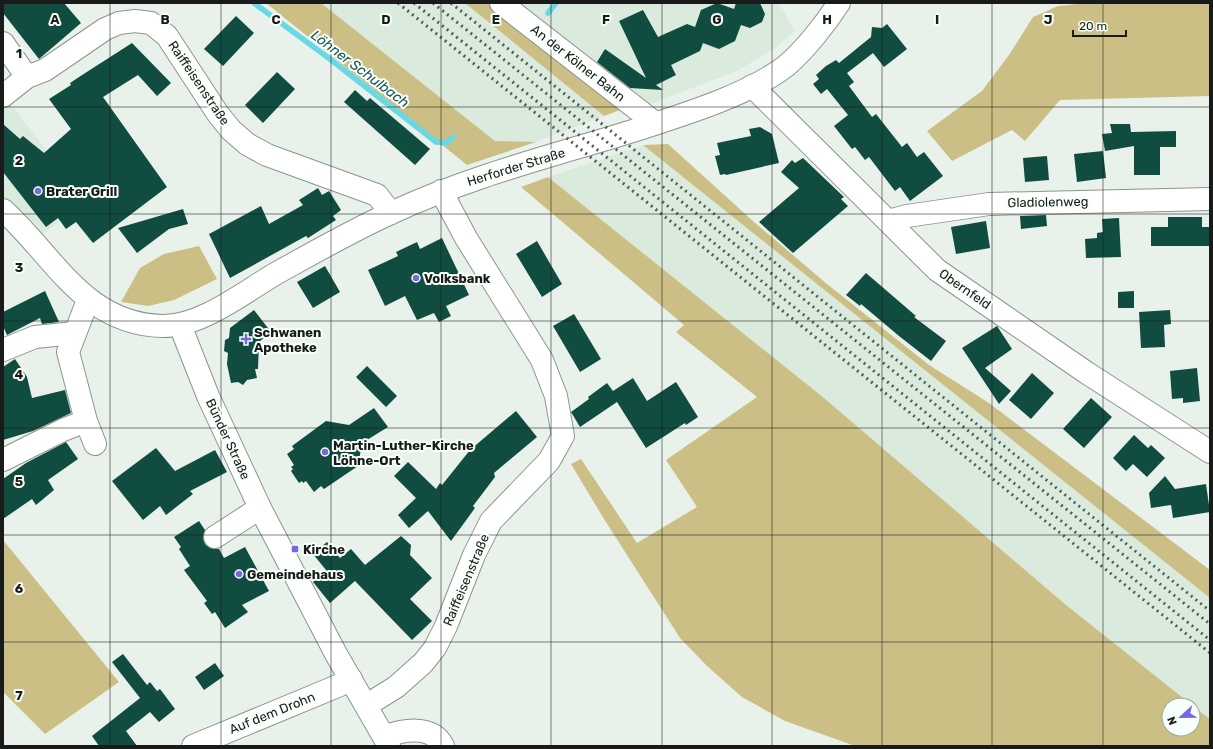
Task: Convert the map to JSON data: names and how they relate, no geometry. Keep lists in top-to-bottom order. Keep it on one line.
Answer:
{"streets":{"street":["An der Kölner Bahn","Raiffeisenstraße","Herforder Straße","Gladiolenweg","Obernfeld","Bünder Straße","Auf dem Drohn"]},"crossings":[["An der Kölner Bahn","Herforder Straße"],["Raiffeisenstraße","Herforder Straße"],["Raiffeisenstraße","Bünder Straße"],["Herforder Straße","Obernfeld"],["Herforder Straße","Bünder Straße"],["Gladiolenweg","Obernfeld"],["Bünder Straße","Auf dem Drohn"]],"water":["Löhner Schulbach"],"places":{"other":["Brater Grill","Volksbank","Martin-Luther-Kirche Löhne-Ort","Gemeindehaus"],"health":["Schwanen Apotheke"],"transit":["Kirche"]},"scale_bar":"20 m","north":"left","grid":{"columns":["A","B","C","D","E","F","G","H","I","J"],"rows":["1","2","3","4","5","6","7"]}}
